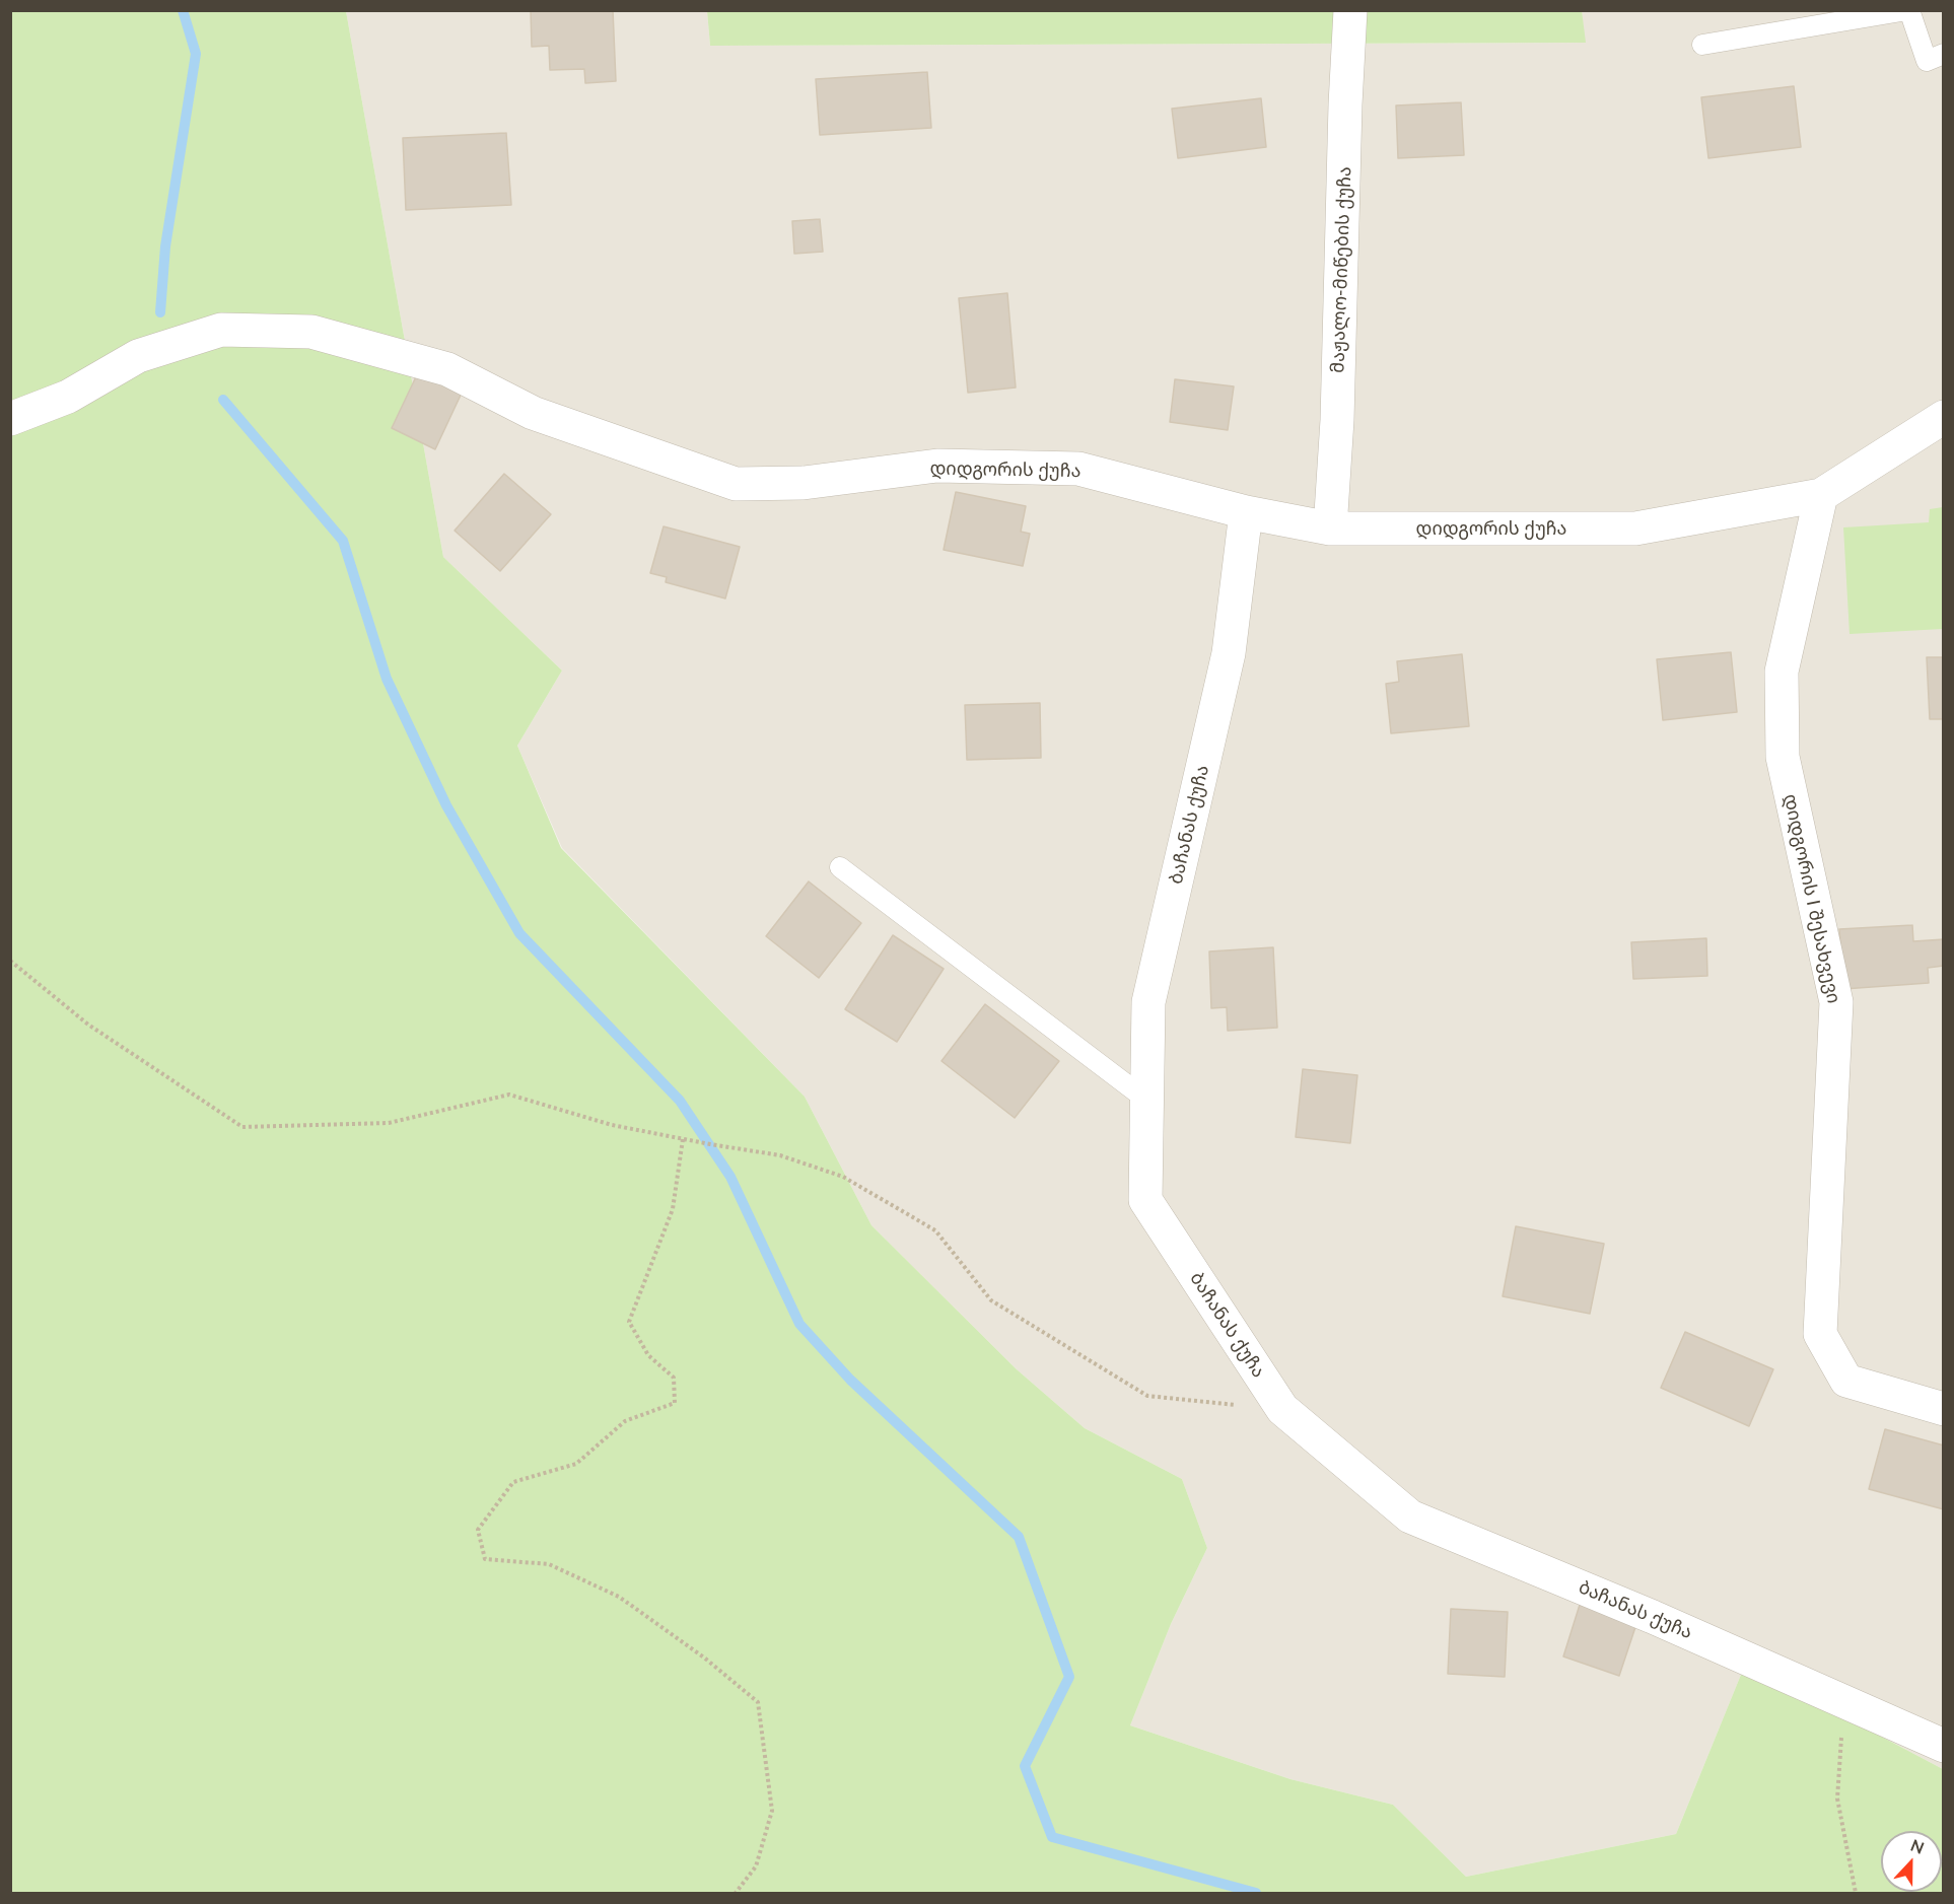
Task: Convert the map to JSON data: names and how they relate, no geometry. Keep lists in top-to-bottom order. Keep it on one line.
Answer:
{"streets":{"street":["მაჟალო-მიწების ქუჩა","დიდგორის ქუჩა","ბაჩანას ქუჩა","დიდგორის I შესახვევი"]},"crossings":[["მაჟალო-მიწების ქუჩა","დიდგორის ქუჩა"],["დიდგორის ქუჩა","ბაჩანას ქუჩა"],["დიდგორის ქუჩა","დიდგორის I შესახვევი"]],"north":"top"}
